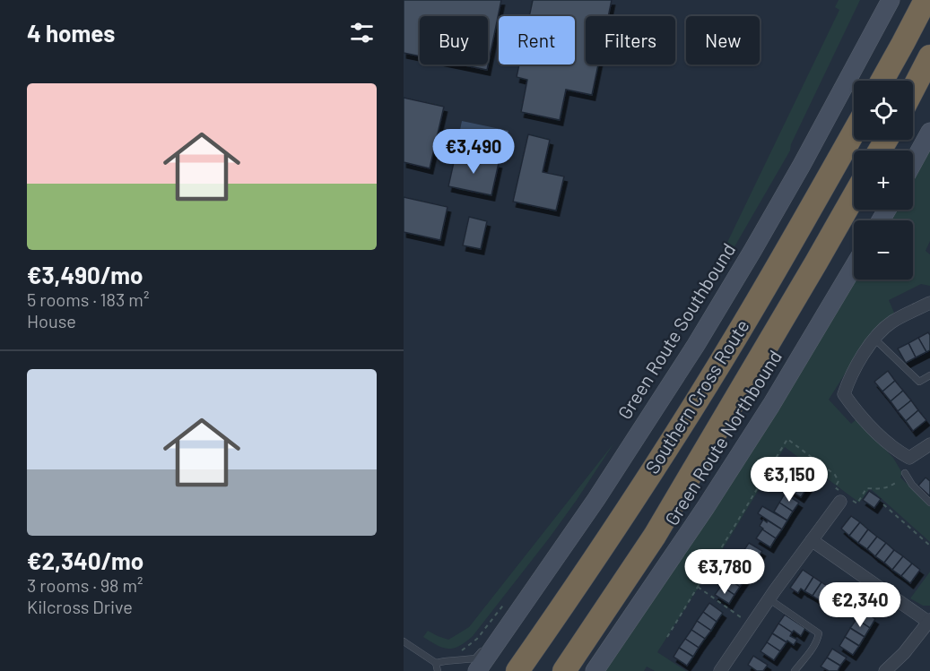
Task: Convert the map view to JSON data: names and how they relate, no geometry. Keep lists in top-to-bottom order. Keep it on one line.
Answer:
{"streets":{"highway":["Southern Cross Route"],"main road":["Green Route Southbound","Green Route Northbound"]},"page":{"heading":"4 homes","chip":["Buy","Rent","Filters","New"],"list":[{"name":"€3,490/mo","note":"5 rooms · 183 m² · House"},{"name":"€2,340/mo","note":"3 rooms · 98 m² · Kilcross Drive"}],"map_buttons":["+","−"],"price":["€3,490","€3,150","€3,780","€2,340"]}}
